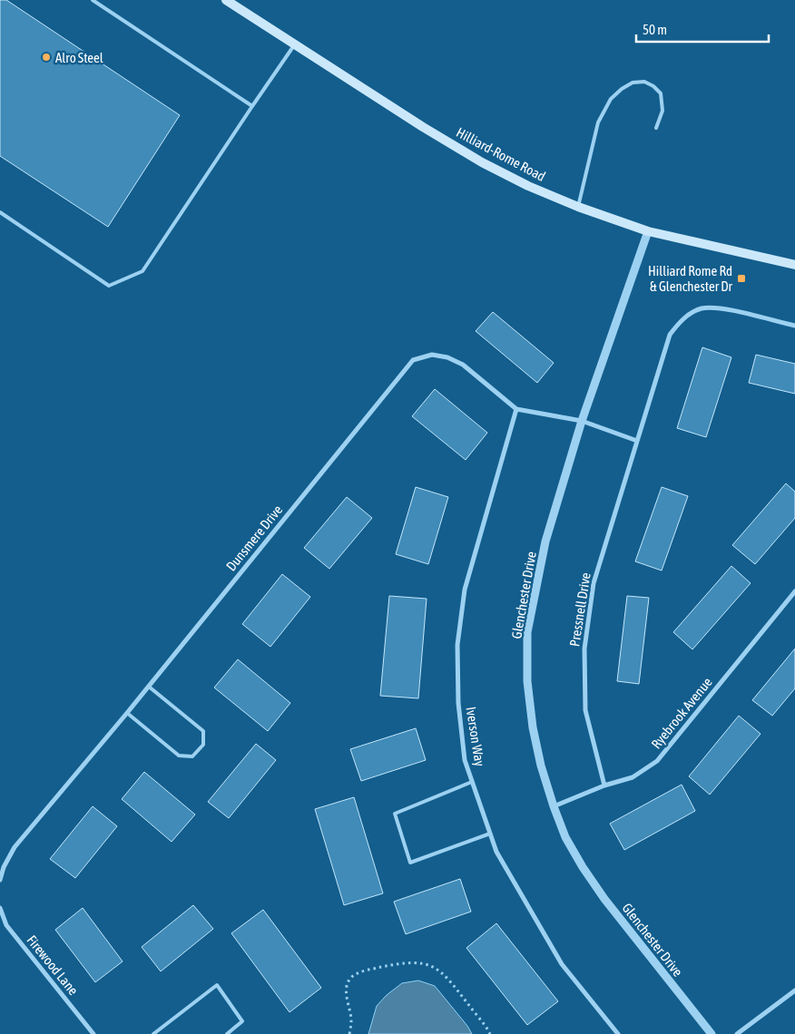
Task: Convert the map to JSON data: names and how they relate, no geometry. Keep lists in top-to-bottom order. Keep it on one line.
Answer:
{"streets":{"main road":["Hilliard-Rome Road"],"street":["Dunsmere Drive","Glenchester Drive","Pressnell Drive","Ryebrook Avenue","Iverson Way","Firewood Lane"]},"crossings":[["Hilliard-Rome Road","Glenchester Drive"],["Dunsmere Drive","Glenchester Drive"],["Dunsmere Drive","Iverson Way"],["Glenchester Drive","Ryebrook Avenue"],["Pressnell Drive","Ryebrook Avenue"]],"places":{"other":["Alro Steel"],"transit":["Hilliard Rome Rd & Glenchester Dr"]},"scale_bar":"50 m"}
